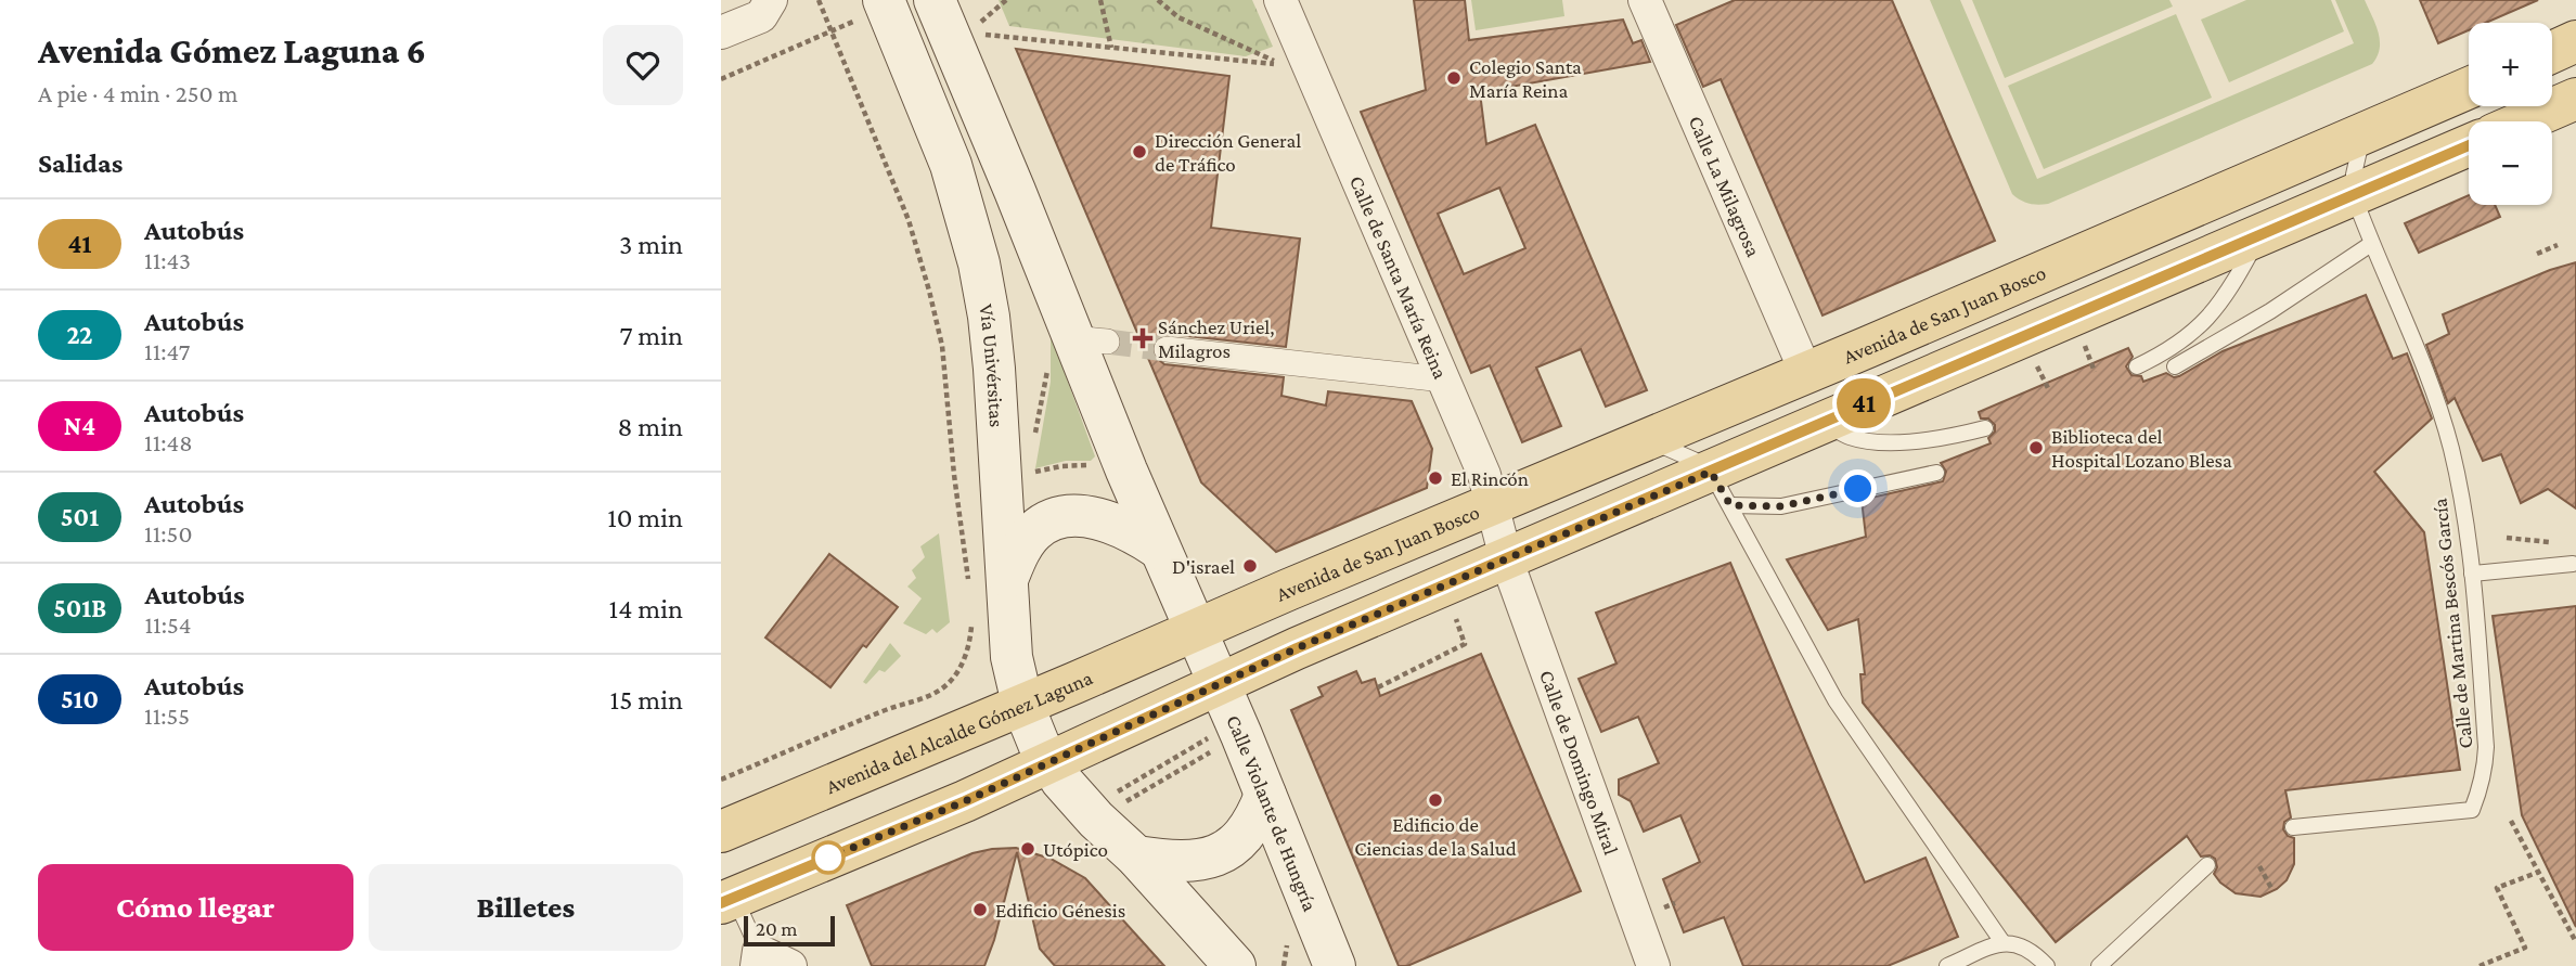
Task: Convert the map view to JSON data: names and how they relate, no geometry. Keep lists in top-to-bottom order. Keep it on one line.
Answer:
{"streets":{"main road":["Avenida de San Juan Bosco","Vía Univérsitas","Avenida del Alcalde Gómez Laguna","Calle Violante de Hungría"],"street":["Calle La Milagrosa","Calle de Santa María Reina","Calle de Domingo Miral"],"lane":["Calle de Martina Bescós García"]},"crossings":[["Calle La Milagrosa","Avenida de San Juan Bosco"],["Calle de Santa María Reina","Avenida de San Juan Bosco"],["Calle de Santa María Reina","Calle de Domingo Miral"],["Avenida de San Juan Bosco","Calle de Martina Bescós García"],["Avenida de San Juan Bosco","Avenida del Alcalde Gómez Laguna"],["Avenida de San Juan Bosco","Calle Violante de Hungría"],["Vía Univérsitas","Avenida del Alcalde Gómez Laguna"],["Avenida del Alcalde Gómez Laguna","Calle Violante de Hungría"]],"places":{"other":["Colegio Santa María Reina","Dirección General de Tráfico","Biblioteca del Hospital Lozano Blesa","El Rincón","D'israel","Edificio de Ciencias de la Salud","Utópico","Edificio Génesis"],"health":["Sánchez Uriel, Milagros"]},"lines":["bus line 41"],"scale_bar":"20 m","page":{"heading":[["Avenida Gómez Laguna 6","A pie · 4 min · 250 m"],"Salidas"],"on_map":"41","map_buttons":["+","−"],"list":[{"mark":"41","name":"Autobús","note":"11:43","value":"3 min"},{"mark":"22","name":"Autobús","note":"11:47","value":"7 min"},{"mark":"N4","name":"Autobús","note":"11:48","value":"8 min"},{"mark":"501","name":"Autobús","note":"11:50","value":"10 min"},{"mark":"501B","name":"Autobús","note":"11:54","value":"14 min"},{"mark":"510","name":"Autobús","note":"11:55","value":"15 min"}],"buttons":["Cómo llegar","Billetes"],"scale":"20 m"}}
